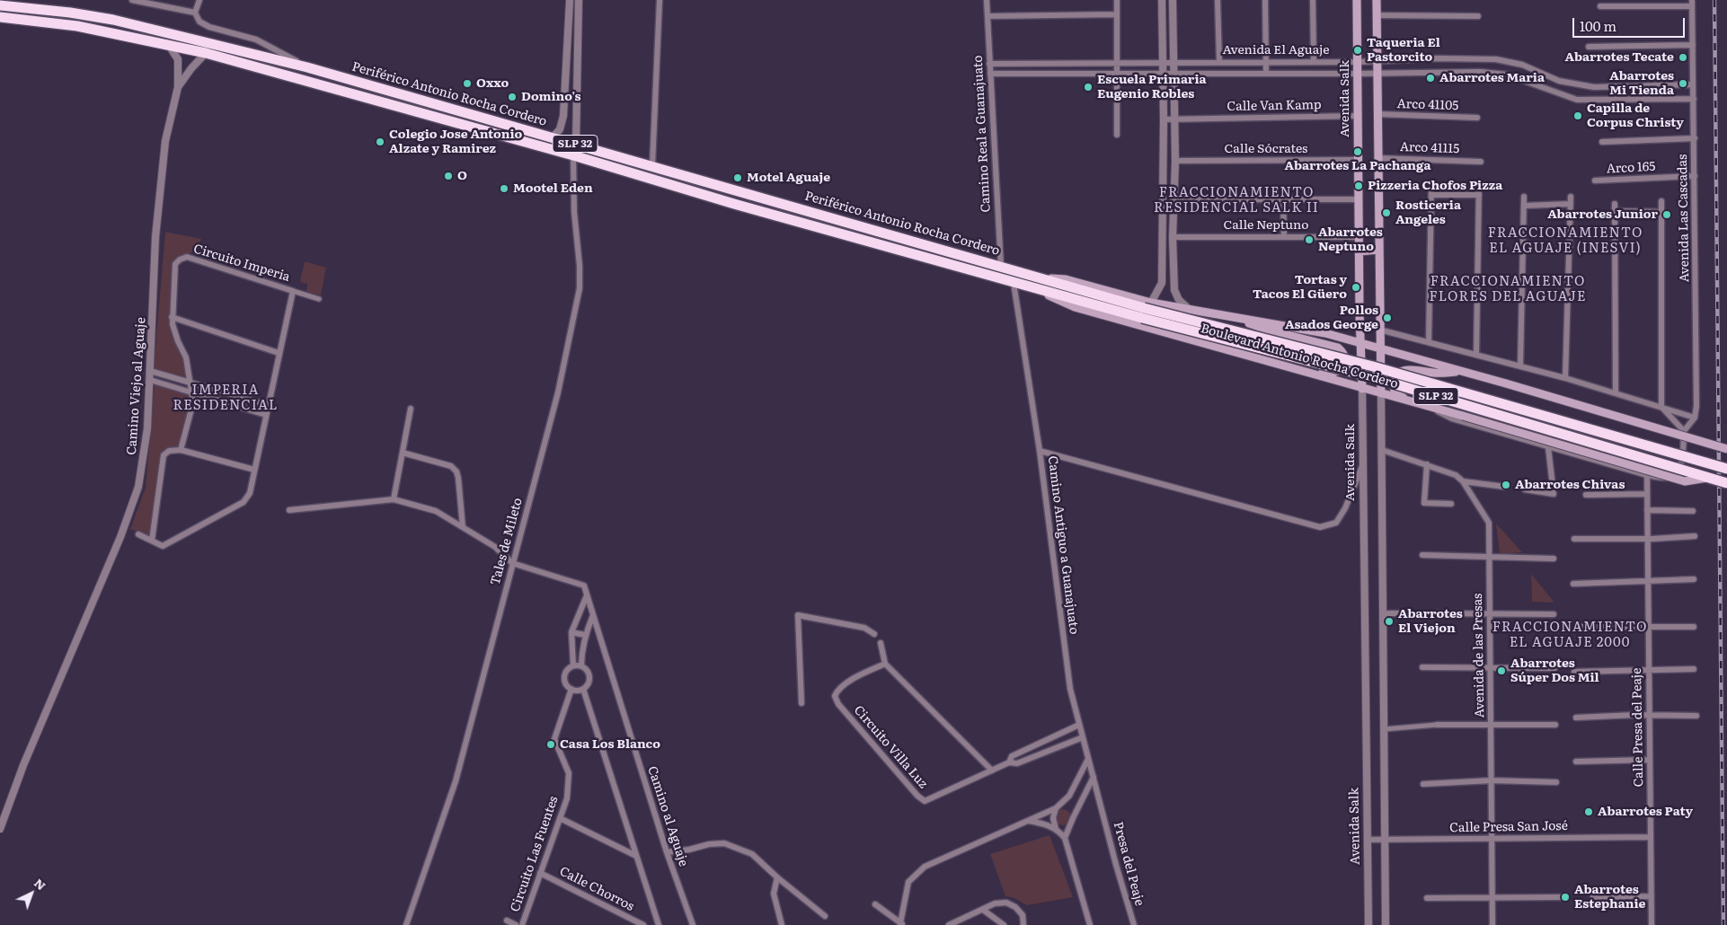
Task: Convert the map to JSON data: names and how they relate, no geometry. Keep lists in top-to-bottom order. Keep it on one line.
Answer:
{"streets":{"highway":["Periférico Antonio Rocha Cordero","SLP 32","Boulevard Antonio Rocha Cordero"],"main road":["Avenida Salk"],"street":["Avenida El Aguaje","Arco 41105","Calle Van Kamp","Camino Real a Guanajuato","Arco 41115","Calle Sócrates","Arco 165","Avenida Las Cascadas","Calle Neptuno","Circuito Imperia","Camino Viejo al Aguaje","Tales de Mileto","Camino Antiguo a Guanajuato","Avenida de las Presas","Calle Presa del Peaje","Circuito Villa Luz","Camino al Aguaje","Calle Presa San José","Circuito Las Fuentes","Presa del Peaje","Calle Chorros"]},"crossings":[["Avenida El Aguaje","Avenida Salk"],["Avenida El Aguaje","Camino Real a Guanajuato"],["Avenida El Aguaje","Avenida Las Cascadas"],["Periférico Antonio Rocha Cordero","Camino Real a Guanajuato"],["Periférico Antonio Rocha Cordero","Boulevard Antonio Rocha Cordero"],["Periférico Antonio Rocha Cordero","Camino Viejo al Aguaje"],["Periférico Antonio Rocha Cordero","Tales de Mileto"],["Periférico Antonio Rocha Cordero","Camino Antiguo a Guanajuato"],["Avenida Salk","Calle Van Kamp"],["Avenida Salk","Calle Sócrates"],["Avenida Salk","Calle Neptuno"],["Avenida Salk","Boulevard Antonio Rocha Cordero"],["Avenida Salk","Calle Presa San José"],["Arco 165","Avenida Las Cascadas"],["Boulevard Antonio Rocha Cordero","Calle Presa del Peaje"],["Tales de Mileto","Camino al Aguaje"],["Camino Antiguo a Guanajuato","Circuito Villa Luz"],["Camino Antiguo a Guanajuato","Presa del Peaje"],["Avenida de las Presas","Calle Presa San José"],["Calle Presa del Peaje","Calle Presa San José"],["Circuito Las Fuentes","Calle Chorros"]],"districts":["FRACCIONAMIENTO RESIDENCIAL SALK II","FRACCIONAMIENTO EL AGUAJE (INESVI)","FRACCIONAMIENTO FLORES DEL AGUAJE","IMPERIA RESIDENCIAL","FRACCIONAMIENTO EL AGUAJE 2000"],"places":["Taqueria El Pastorcito","Abarrotes Tecate","Abarrotes Maria","Oxxo","Abarrotes Mi Tienda","Escuela Primaria Eugenio Robles","Domino's","Capilla de Corpus Christy","Colegio Jose Antonio Alzate y Ramirez","Abarrotes La Pachanga","O","Motel Aguaje","Pizzeria Chofos Pizza","Mootel Eden","Rosticeria Angeles","Abarrotes Junior","Abarrotes Neptuno","Tortas y Tacos El Güero","Pollos Asados George","Abarrotes Chivas","Abarrotes El Viejon","Abarrotes Súper Dos Mil","Casa Los Blanco","Abarrotes Paty","Abarrotes Estephanie"],"scale_bar":"100 m","north":"top right"}
